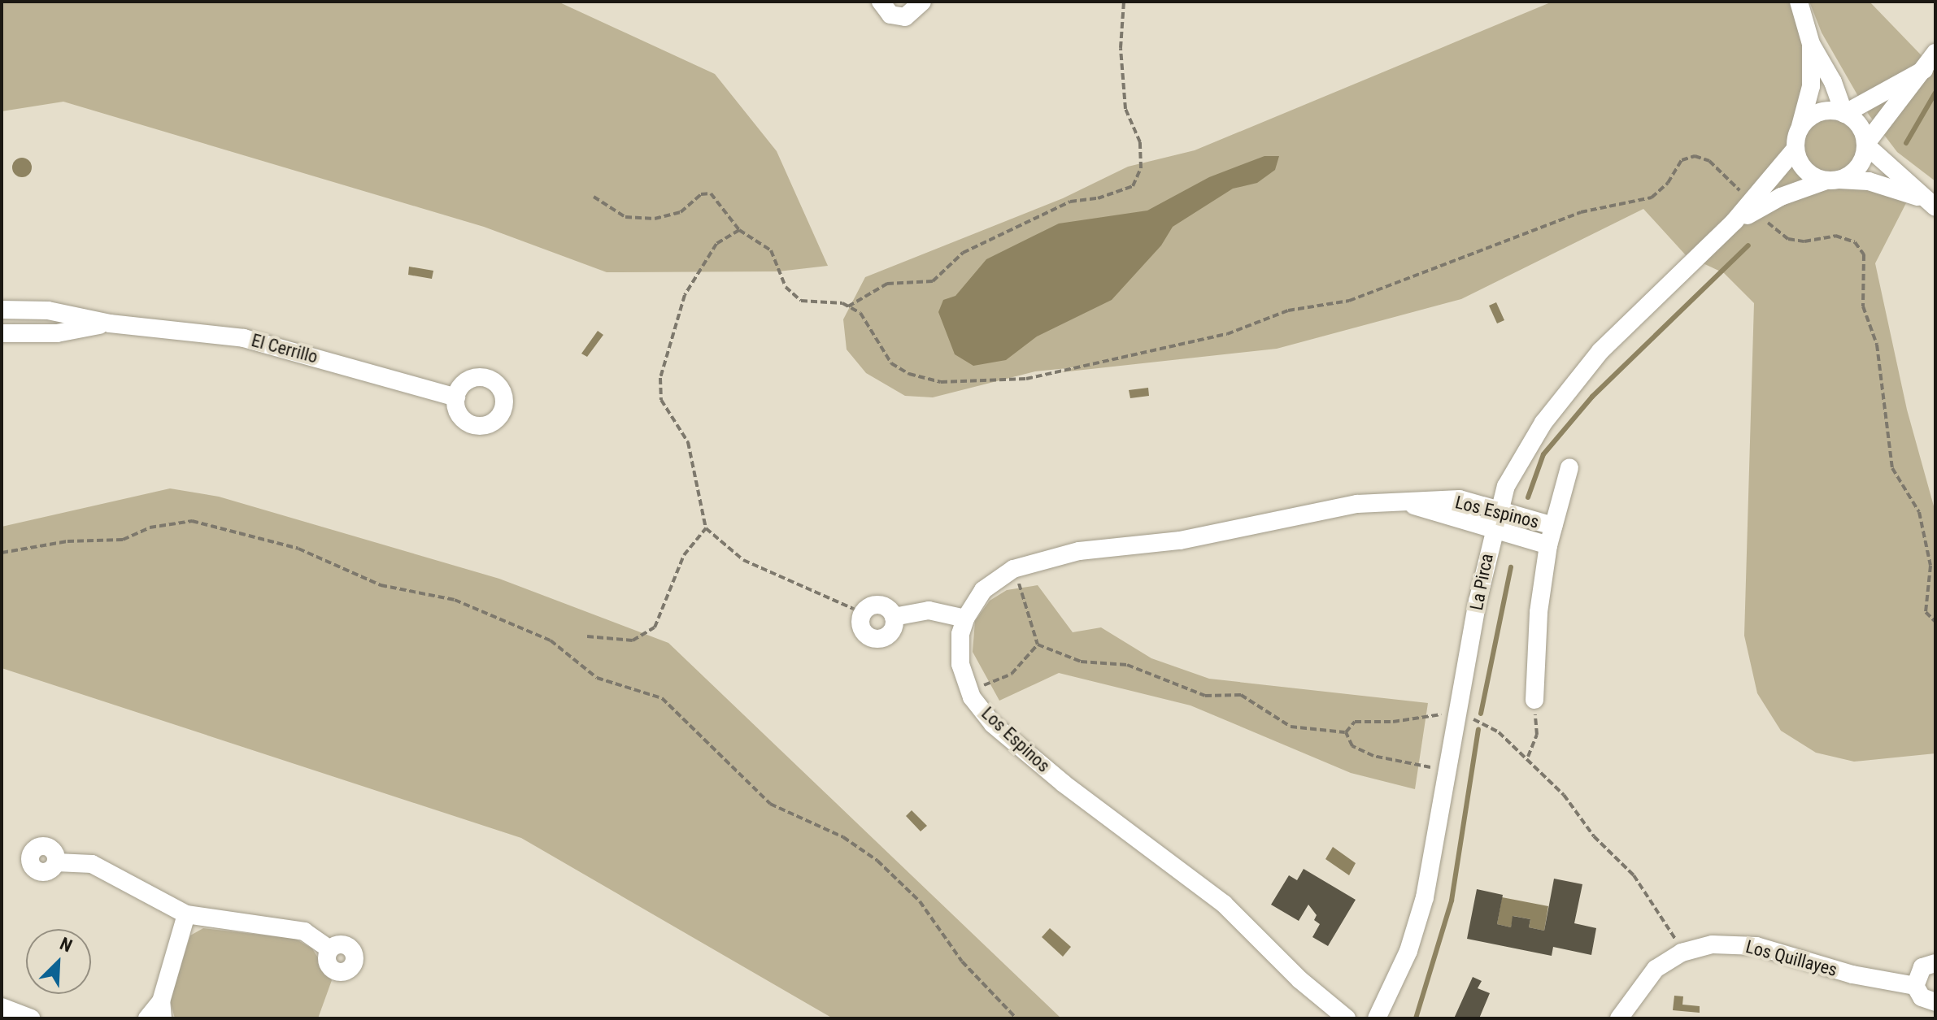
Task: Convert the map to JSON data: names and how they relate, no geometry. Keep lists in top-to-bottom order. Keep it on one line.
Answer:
{"streets":{"street":["El Cerrillo","Los Espinos","La Pirca","Los Quillayes"]},"crossings":[["Los Espinos","La Pirca"]],"north":"top right"}
